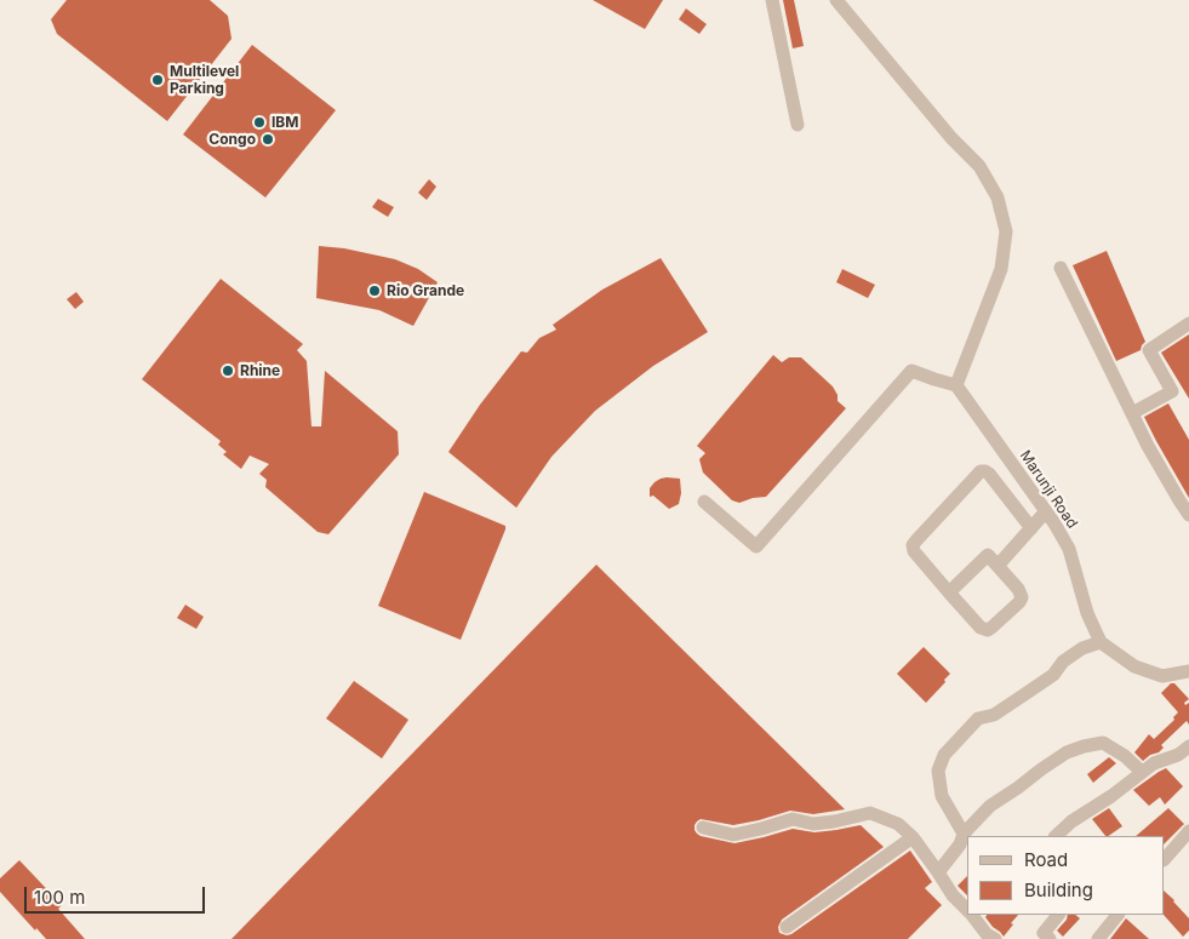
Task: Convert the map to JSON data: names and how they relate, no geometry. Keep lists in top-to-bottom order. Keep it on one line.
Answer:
{"streets":{"street":["Marunji Road"]},"places":["Multilevel Parking","IBM","Congo","Rio Grande","Rhine"],"legend":["Road","Building"],"scale_bar":"100 m"}
